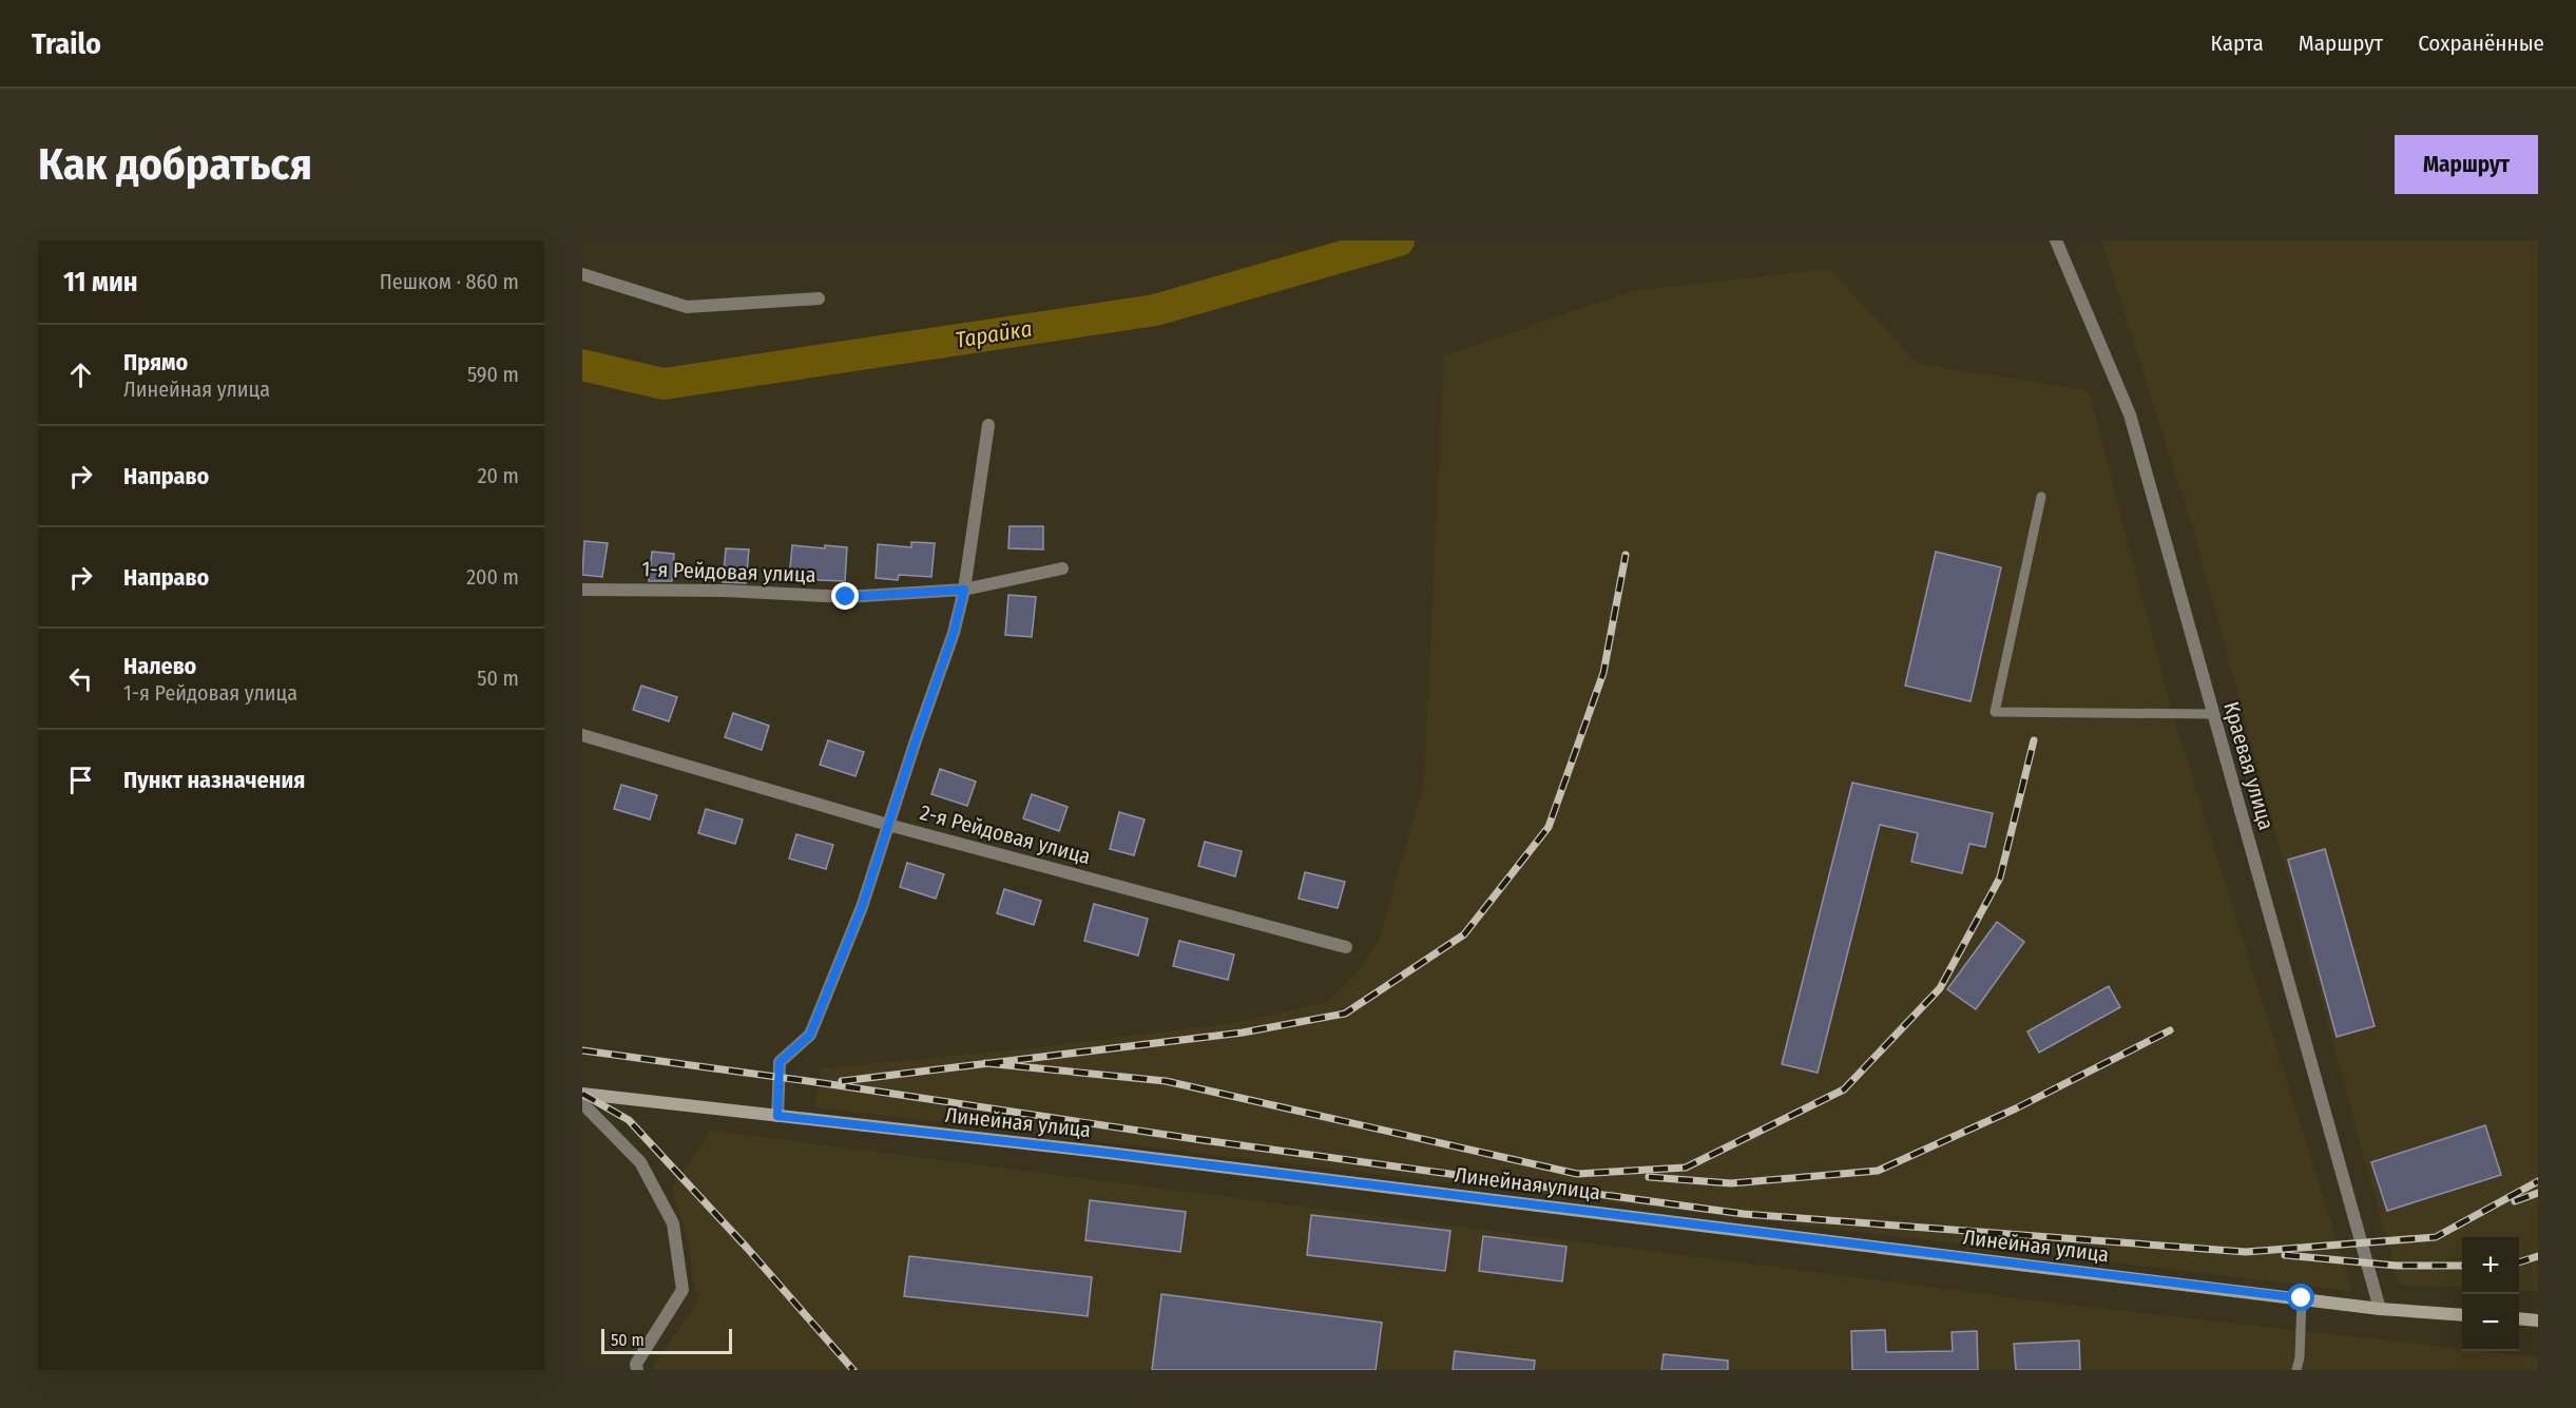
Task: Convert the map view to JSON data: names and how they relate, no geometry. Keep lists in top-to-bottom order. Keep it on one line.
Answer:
{"streets":{"street":["1-я Рейдовая улица","Краевая улица","2-я Рейдовая улица","Линейная улица"]},"crossings":[["Краевая улица","Линейная улица"]],"water":["Тарайка"],"scale_bar":"50 m","page":{"header":"Trailo","nav":["Карта","Маршрут","Сохранённые"],"buttons":"Маршрут","title":"Как добраться","heading":["11 мин","Пешком · 860 m"],"list":[["Прямо","Линейная улица","590 m"],["Направо","20 m"],["Направо","200 m"],["Налево","1-я Рейдовая улица","50 m"],"Пункт назначения"],"map_buttons":["+","−"],"scale":"50 m"}}
